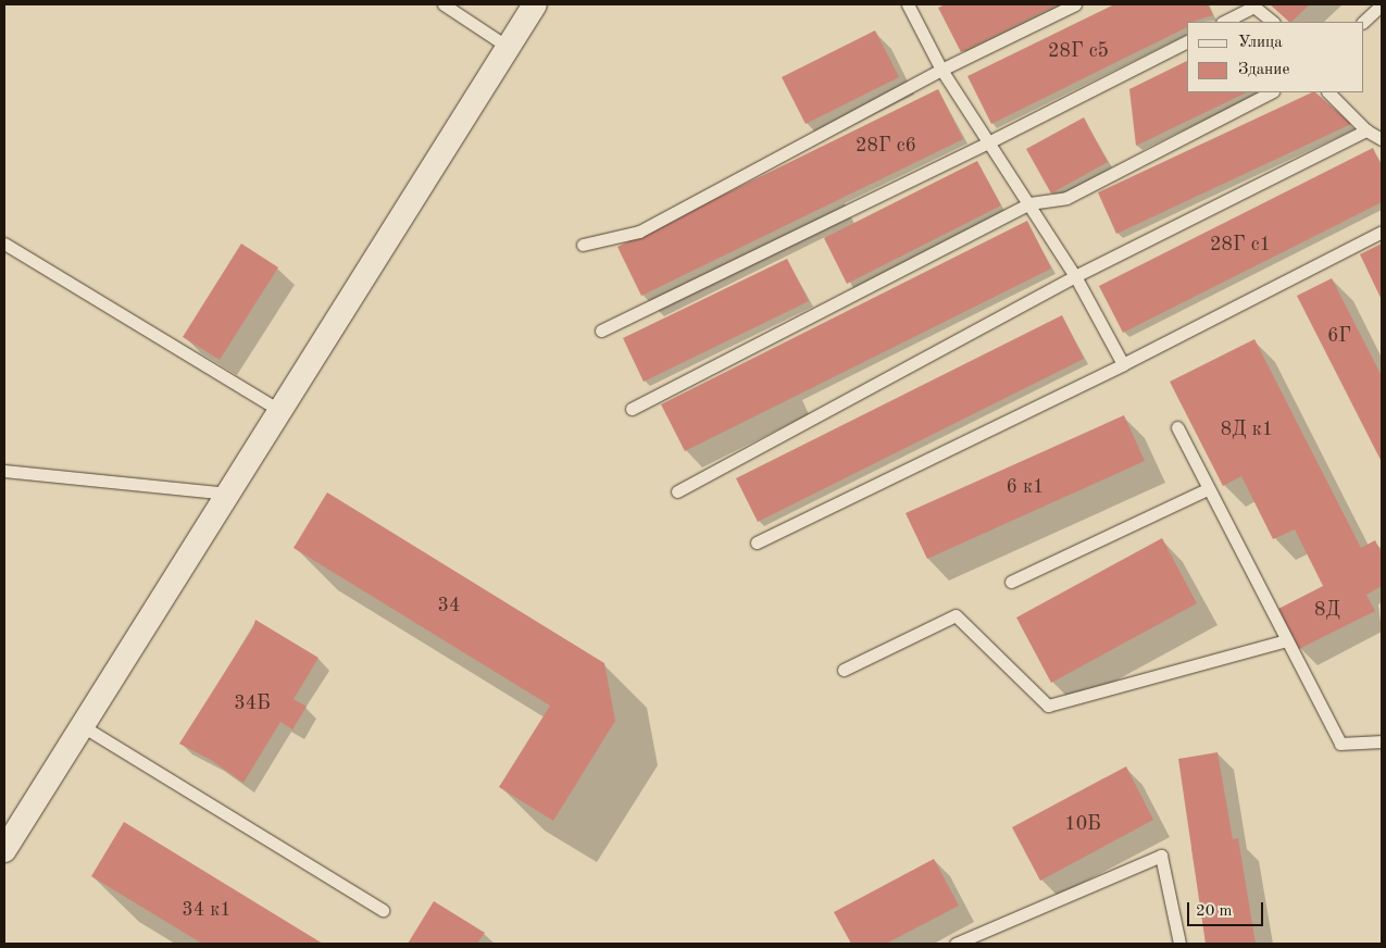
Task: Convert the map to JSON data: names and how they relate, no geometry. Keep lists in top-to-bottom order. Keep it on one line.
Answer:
{"house_numbers":["28Г с5","28Г с6","28Г с1","6Г","8Д к1","6 к1","34","8Д","34Б","10Б","34 к1"],"legend":["Улица","Здание"],"scale_bar":"20 m"}
